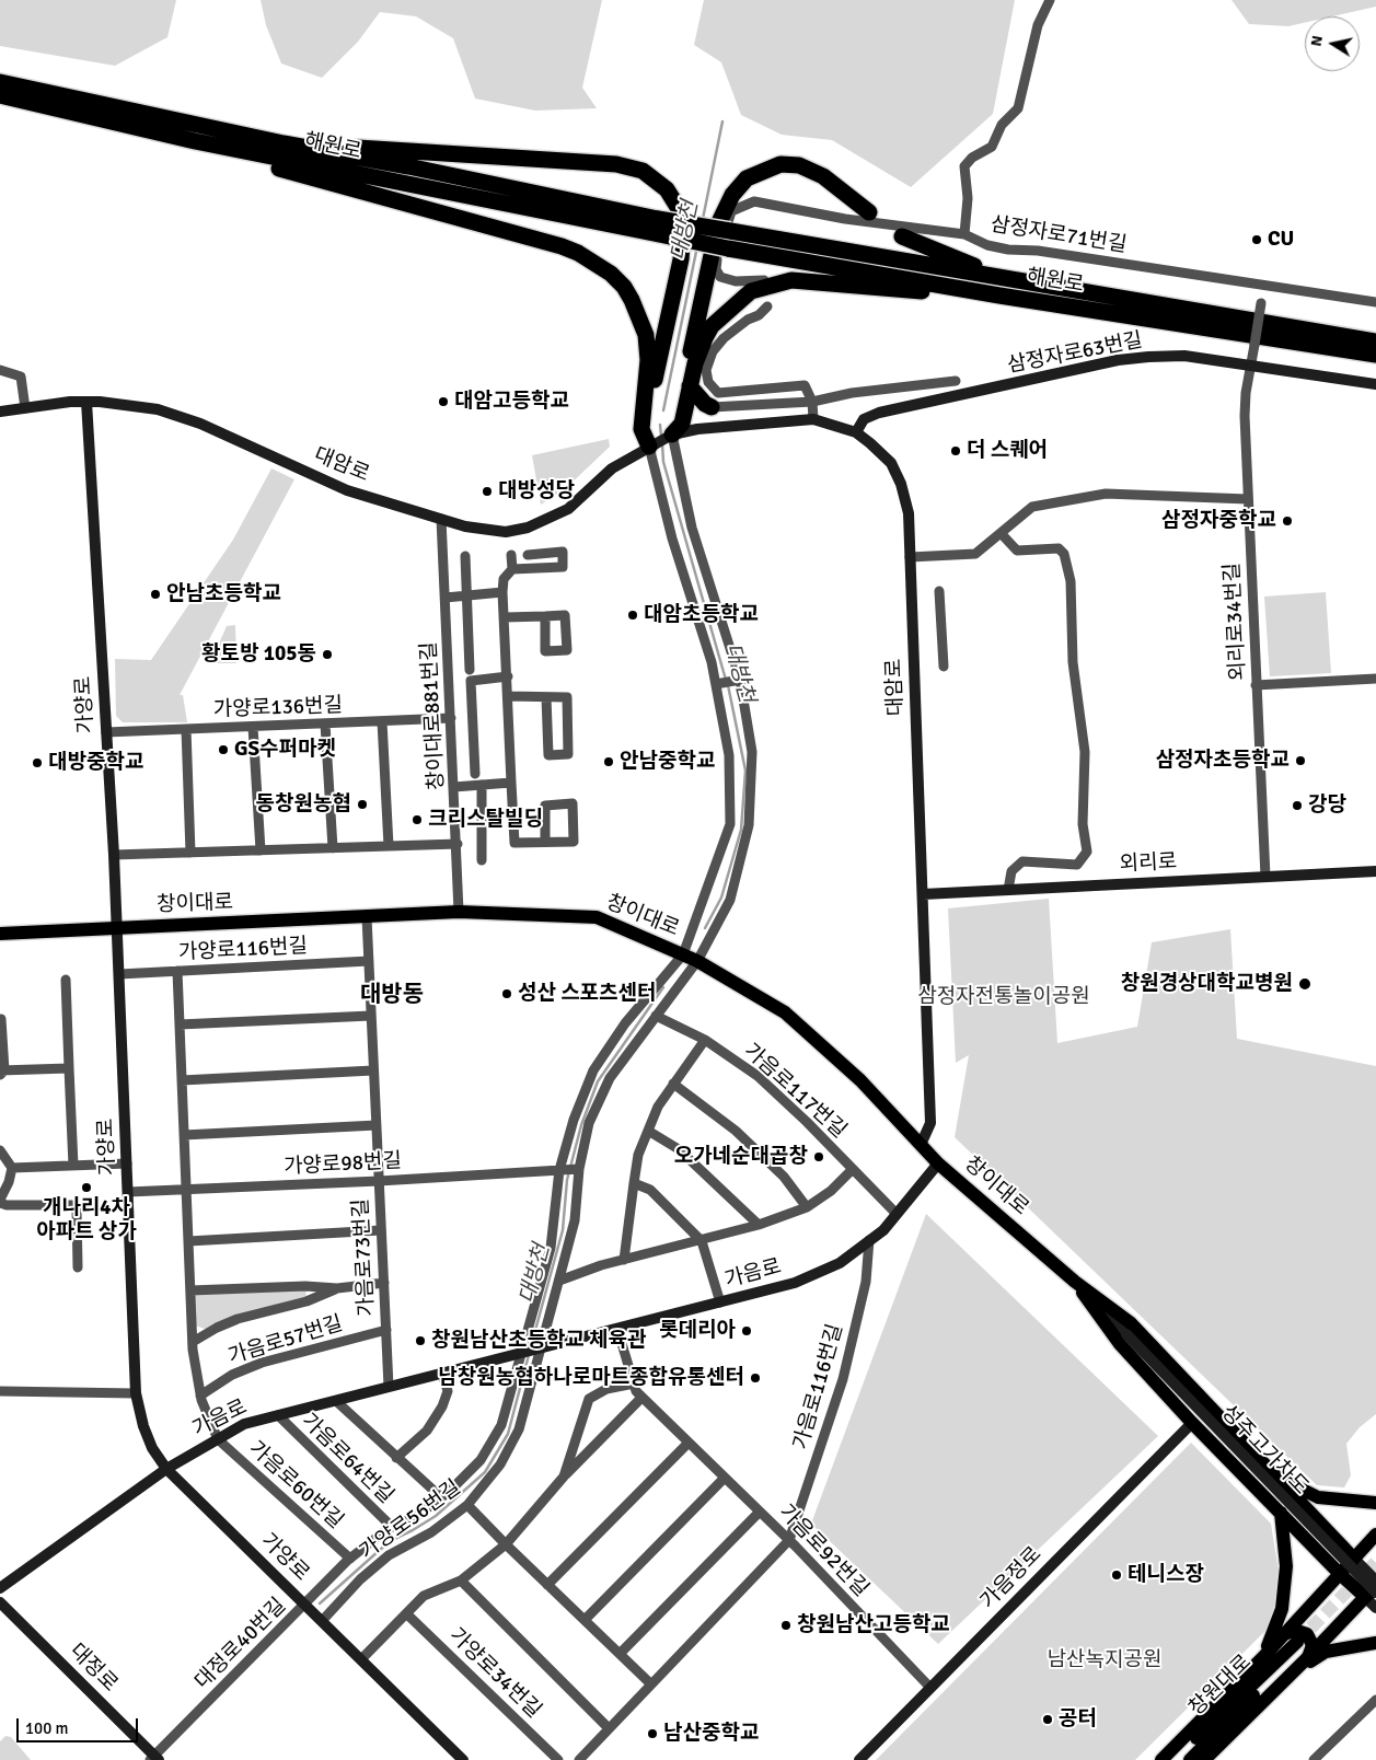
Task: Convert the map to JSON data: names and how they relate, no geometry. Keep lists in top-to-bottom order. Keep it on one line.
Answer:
{"streets":{"highway":["해원로"],"main road":["창이대로","창원대로"],"street":["삼정자로71번길","삼정자로63번길","대암로","외리로34번길","가양로","가양로136번길","창이대로881번길","외리로","가양로116번길","가음로117번길","가양로98번길","가음로73번길","가음로","가음로57번길","가음로116번길","성주고가차도","가음로64번길","가음로60번길","가양로56번길","가음로92번길","가음정로","대정로40번길","대정로","가양로34번길"]},"crossings":[["삼정자로71번길","외리로34번길"],["삼정자로63번길","대암로"],["삼정자로63번길","외리로34번길"],["대암로","가양로"],["대암로","창이대로881번길"],["대암로","외리로"],["대암로","창이대로"],["대암로","가양로56번길"],["외리로34번길","외리로"],["가양로","가양로136번길"],["가양로","창이대로"],["가양로","가양로116번길"],["가양로","가양로98번길"],["가양로","가음로"],["가양로","가양로56번길"],["가양로","대정로40번길"],["가양로136번길","창이대로881번길"],["창이대로881번길","창이대로"],["창이대로","가음로73번길"],["창이대로","가음로"],["창이대로","성주고가차도"],["창이대로","가양로56번길"],["창이대로","대정로40번길"],["가양로116번길","가음로73번길"],["가음로117번길","가음로"],["가음로117번길","가양로56번길"],["가양로98번길","가음로73번길"],["가양로98번길","가양로56번길"],["가양로98번길","대정로40번길"],["가음로73번길","가음로"],["가음로73번길","가음로57번길"],["가음로","가음로116번길"],["가음로","가음로64번길"],["가음로","가음로60번길"],["가음로","가양로56번길"],["가음로","가음로92번길"],["가음로","대정로40번길"],["가음로116번길","가음로92번길"],["가음로64번길","대정로40번길"],["가음로60번길","대정로40번길"],["가음로92번길","가음정로"],["대정로40번길","대정로"]],"districts":["대방동"],"water":["대방천"],"parks":["삼정자전통놀이공원","남산녹지공원"],"places":["CU","대암고등학교","더 스퀘어","대방성당","삼정자중학교","안남초등학교","대암초등학교","황토방 105동","GS수퍼마켓","삼정자초등학교","안남중학교","대방중학교","동창원농협","강당","크리스탈빌딩","창원경상대학교병원","성산 스포츠센터","오가네순대곱창","개나리4차 아파트 상가","롯데리아","창원남산초등학교 체육관","남창원농협하나로마트종합유통센터","테니스장","창원남산고등학교","공터","남산중학교"],"scale_bar":"100 m","north":"left"}
